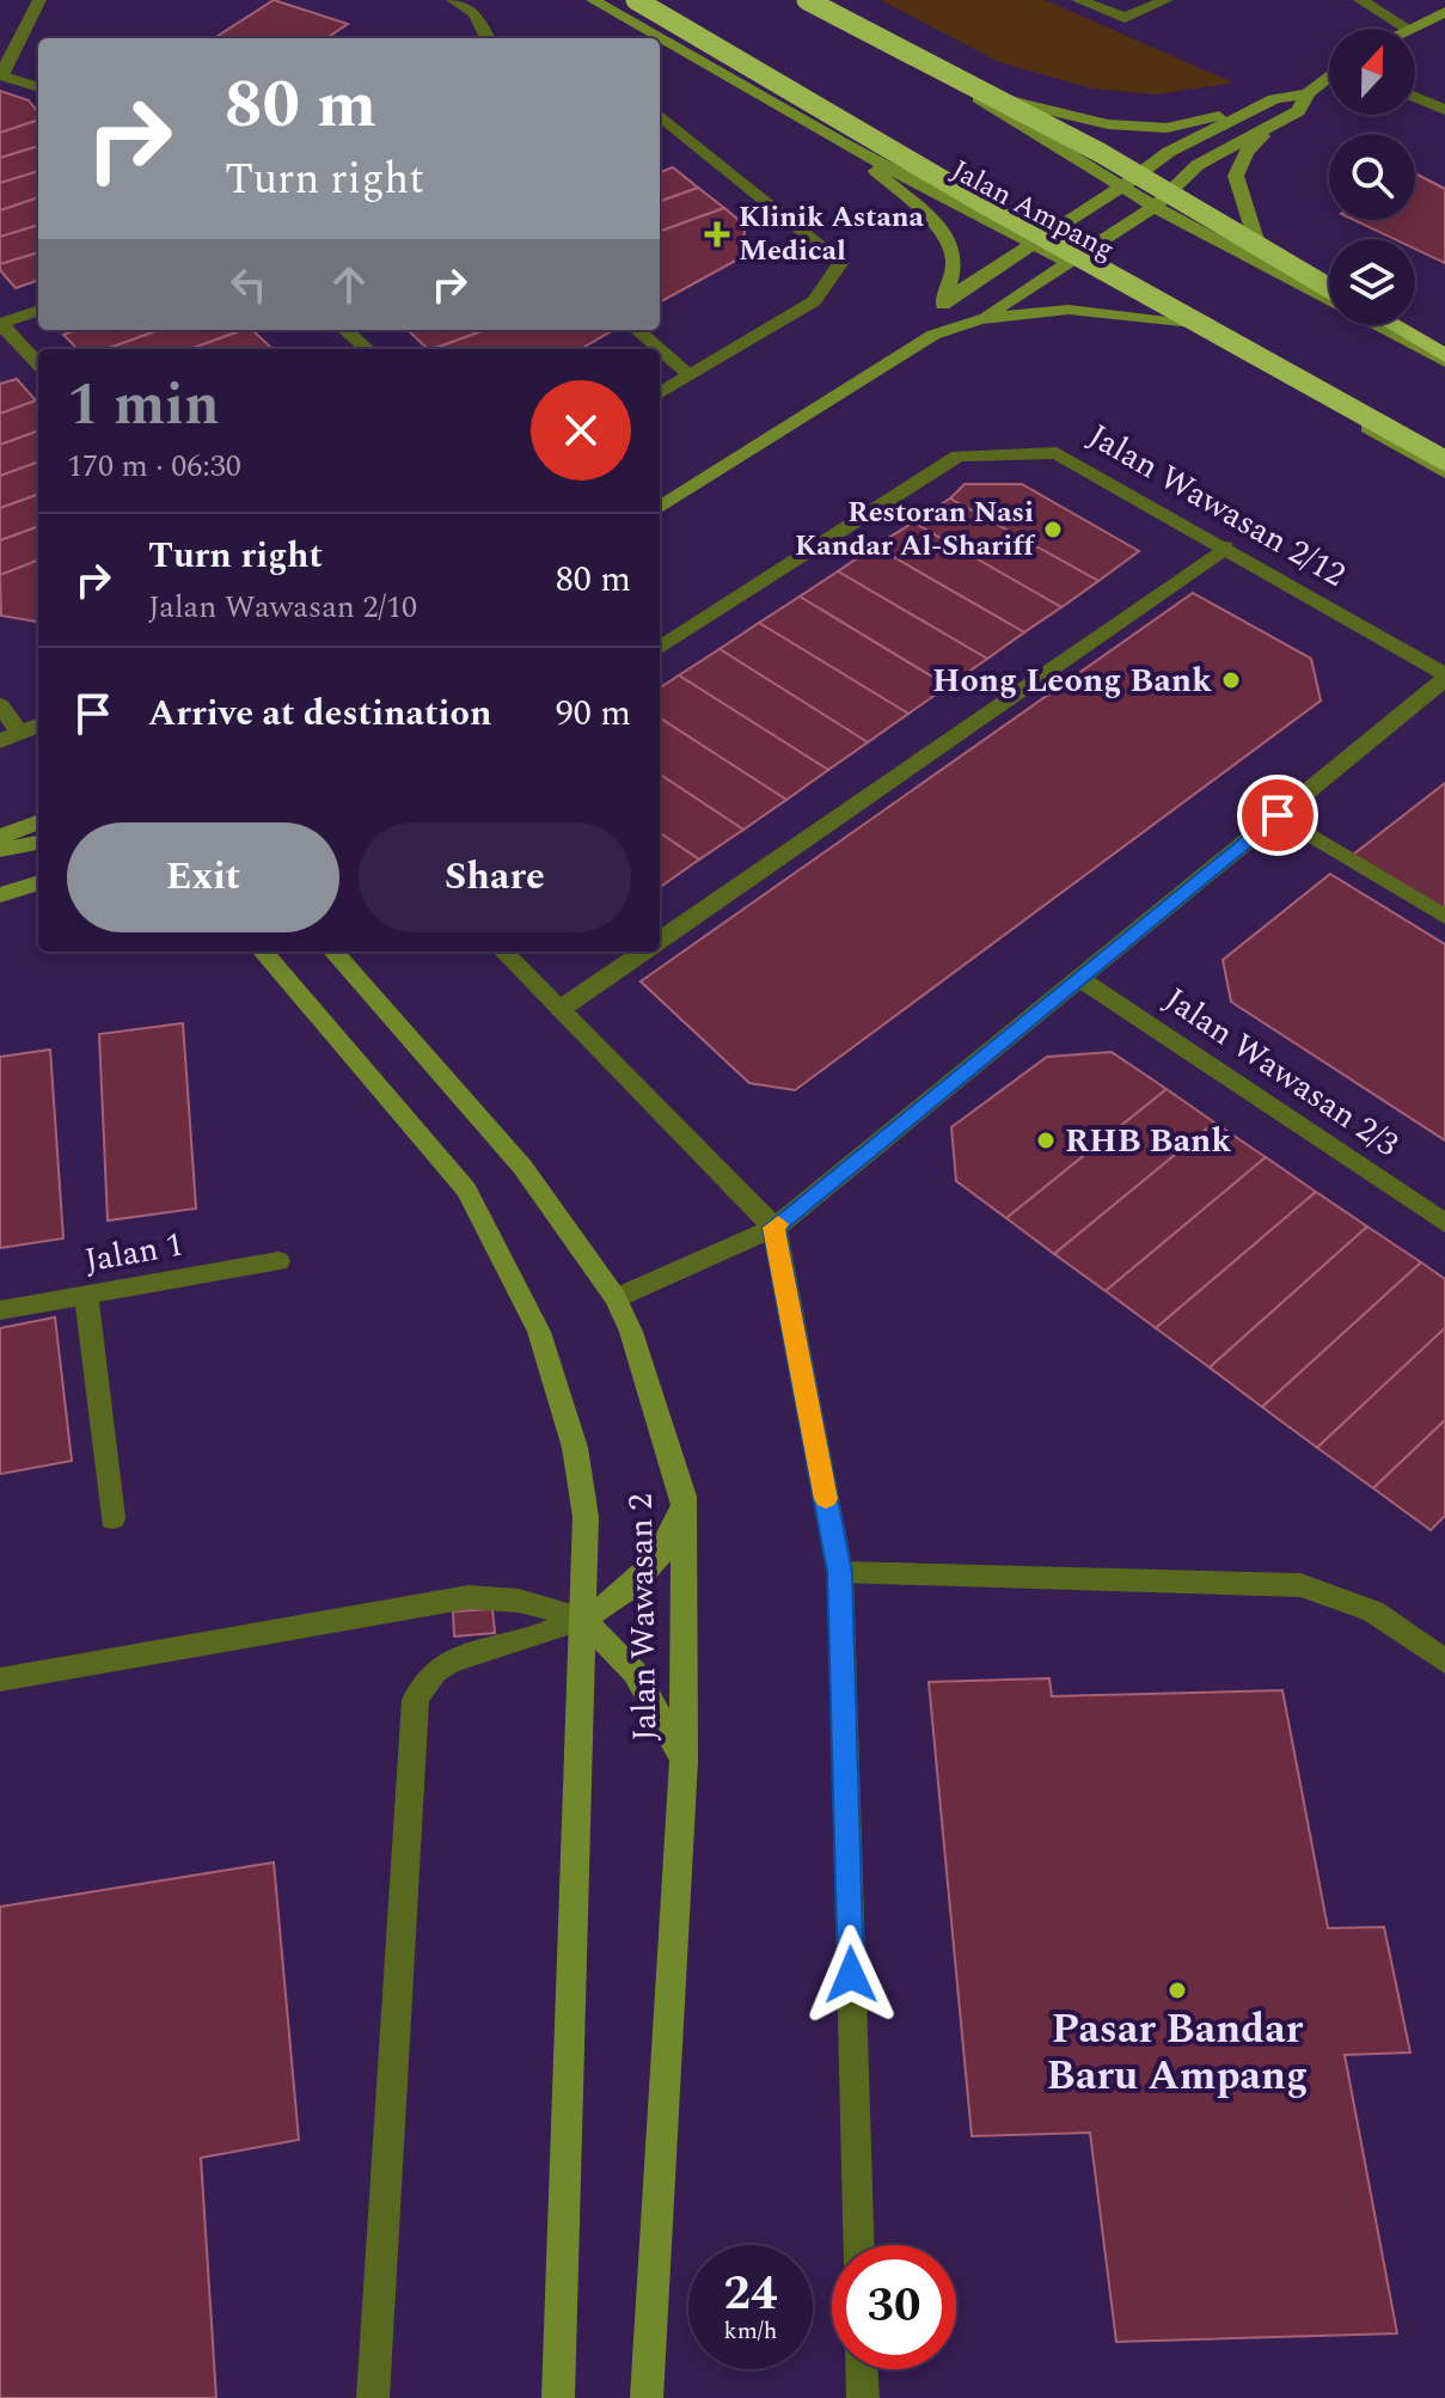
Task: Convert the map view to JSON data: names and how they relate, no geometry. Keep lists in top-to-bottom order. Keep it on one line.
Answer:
{"streets":{"street":["Jalan Ampang","Jalan Wawasan 2/12","Jalan Wawasan 2/3","Jalan 1","Jalan Wawasan 2"]},"places":{"health":["Klinik Astana Medical"],"other":["Restoran Nasi Kandar Al-Shariff","Hong Leong Bank","RHB Bank","Pasar Bandar Baru Ampang"]},"north":"top","page":{"turn":["80 m","Turn right"],"heading":["1 min","170 m · 06:30"],"list":[{"name":"Turn right","note":"Jalan Wawasan 2/10","value":"80 m"},{"name":"Arrive at destination","value":"90 m"}],"buttons":["Exit","Share"],"speed":"24 km/h","limit":"30"}}
